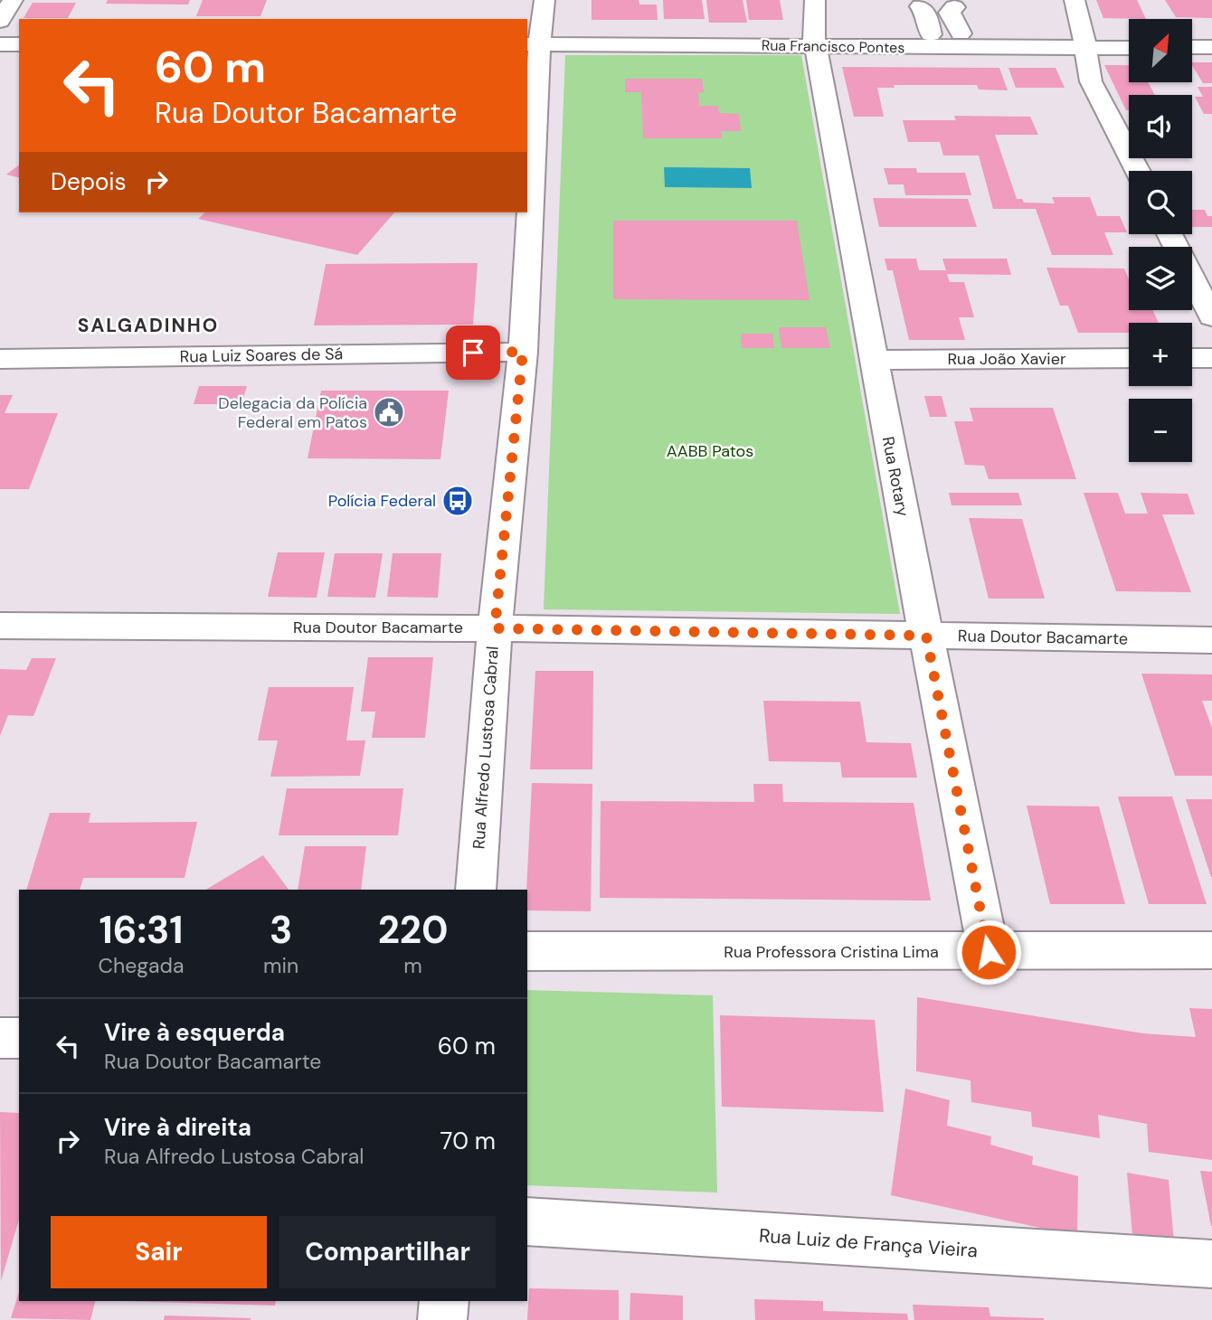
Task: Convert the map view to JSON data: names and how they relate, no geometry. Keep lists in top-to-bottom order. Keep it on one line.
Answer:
{"streets":{"street":["Rua Francisco Pontes","Rua Luiz Soares de Sá","Rua João Xavier","Rua Rotary","Rua Doutor Bacamarte","Rua Alfredo Lustosa Cabral","Rua Professora Cristina Lima","Rua Luiz de França Vieira"]},"crossings":[["Rua Francisco Pontes","Rua Rotary"],["Rua Francisco Pontes","Rua Alfredo Lustosa Cabral"],["Rua Luiz Soares de Sá","Rua Alfredo Lustosa Cabral"],["Rua João Xavier","Rua Rotary"],["Rua Rotary","Rua Doutor Bacamarte"],["Rua Rotary","Rua Professora Cristina Lima"],["Rua Doutor Bacamarte","Rua Alfredo Lustosa Cabral"]],"districts":["SALGADINHO"],"parks":["AABB Patos"],"places":{"public building":["Delegacia da Polícia Federal em Patos"],"bus stop":["Polícia Federal"]},"north":"top right","page":{"map_buttons":["+","−"],"turn":["60 m","Rua Doutor Bacamarte"],"then":"Depois","eta":["16:31","Chegada","3","min","220","m"],"list":[{"name":"Vire à esquerda","note":"Rua Doutor Bacamarte","value":"60 m"},{"name":"Vire à direita","note":"Rua Alfredo Lustosa Cabral","value":"70 m"}],"buttons":["Sair","Compartilhar"]}}
